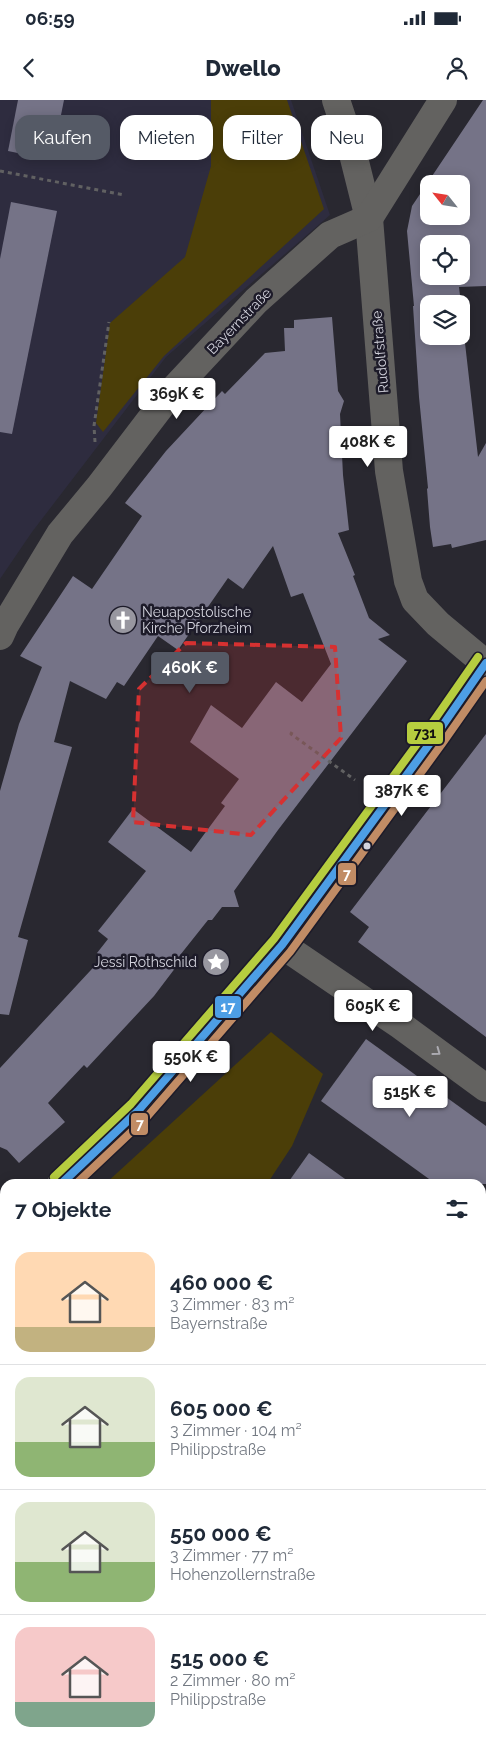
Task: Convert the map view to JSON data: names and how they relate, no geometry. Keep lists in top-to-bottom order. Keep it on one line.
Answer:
{"streets":{"street":["Bayernstraße","Rudolfstraße"]},"crossings":[["Bayernstraße","Rudolfstraße"]],"places":{"church":["Neuapostolische Kirche Pforzheim"],"place":["Jessi Rothschild"]},"lines":["transit line 731","transit line 17","transit line 7"],"north":"top left","page":{"status":"06:59","header":"Dwello","chip":["Kaufen","Mieten","Filter","Neu"],"price":["369K €","408K €","460K €","387K €","605K €","550K €","515K €"],"heading":"7 Objekte","list":[{"name":"460 000 €","note":"3 Zimmer · 83 m² · Bayernstraße"},{"name":"605 000 €","note":"3 Zimmer · 104 m² · Philippstraße"},{"name":"550 000 €","note":"3 Zimmer · 77 m² · Hohenzollernstraße"},{"name":"515 000 €","note":"2 Zimmer · 80 m² · Philippstraße"}]}}
